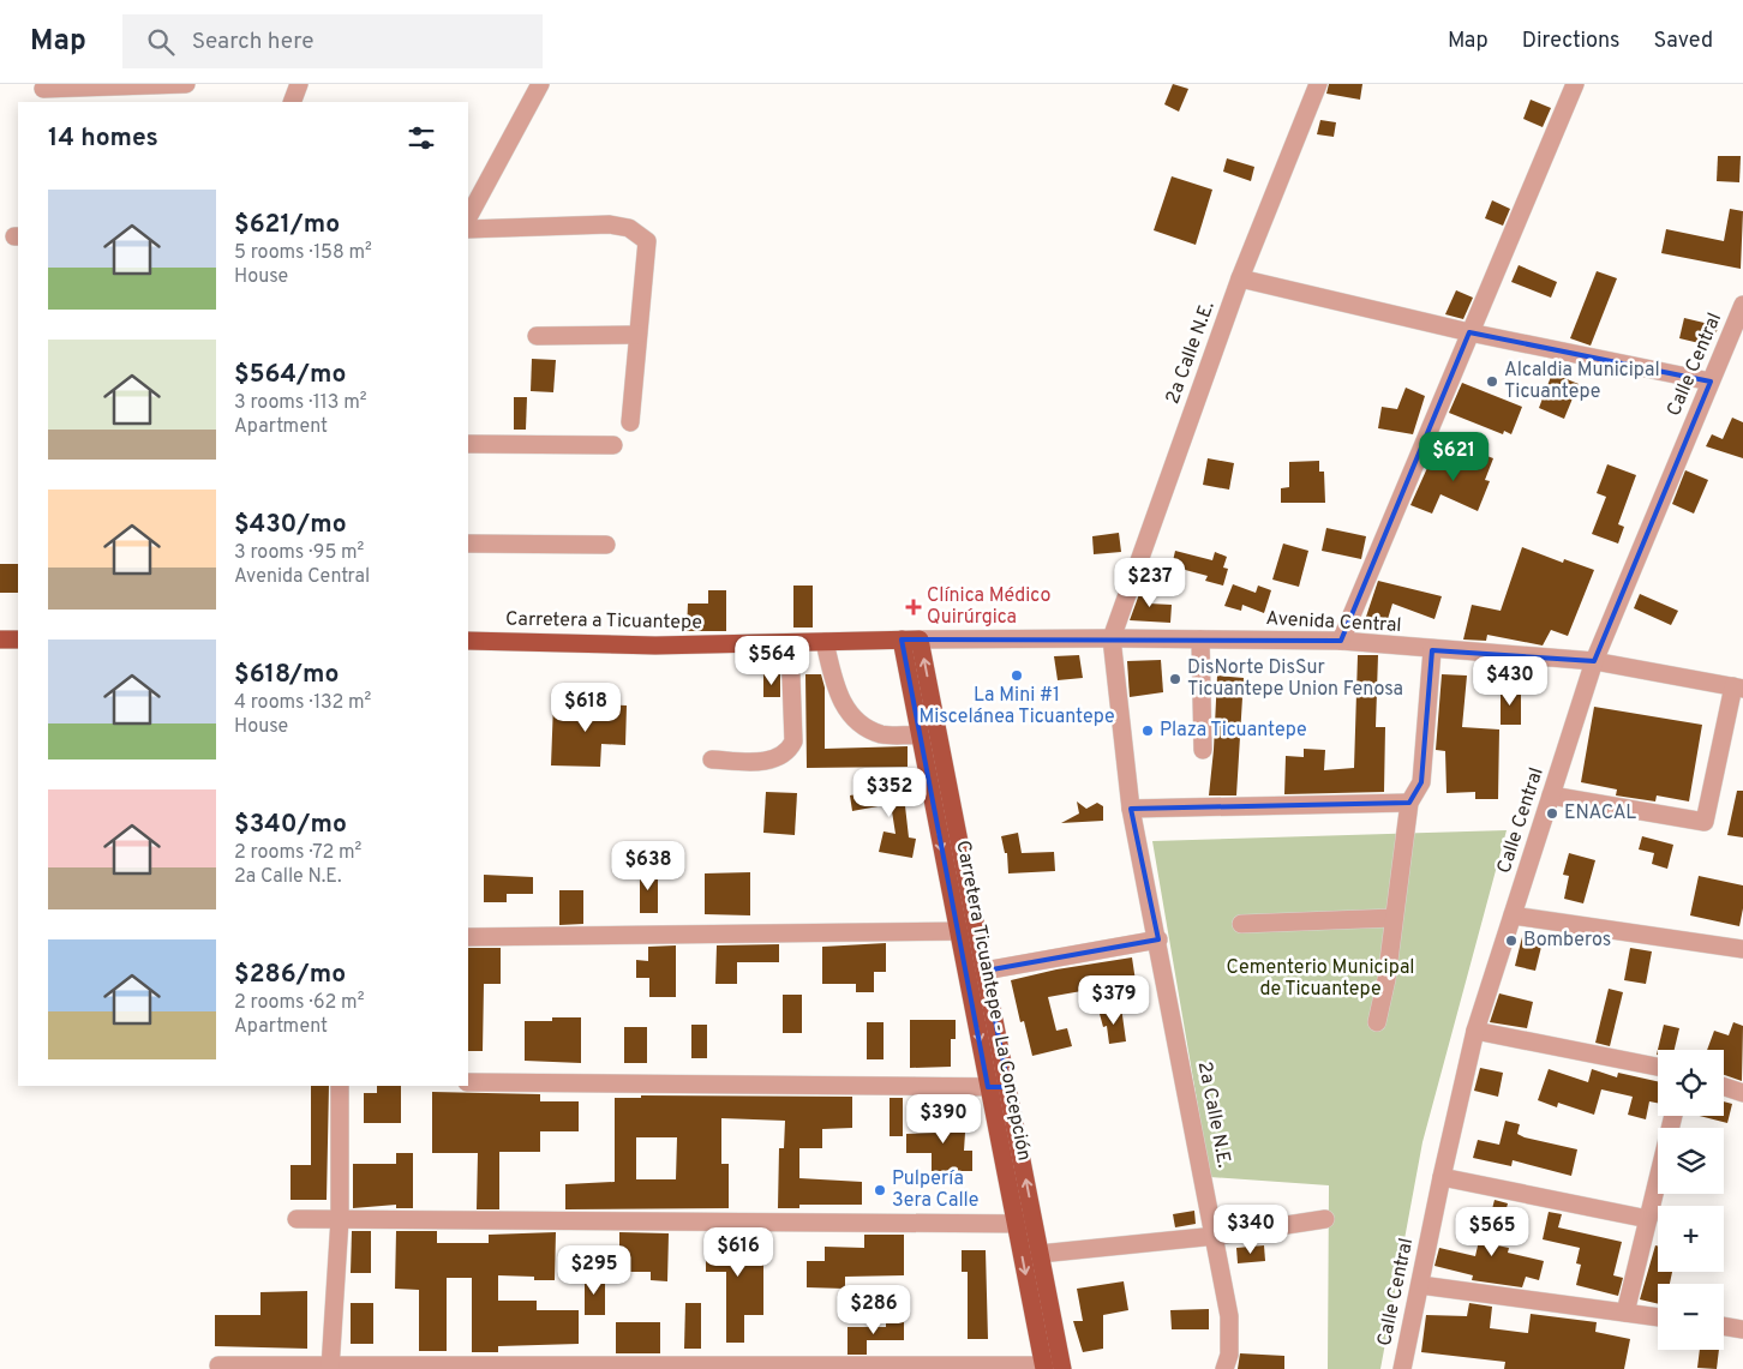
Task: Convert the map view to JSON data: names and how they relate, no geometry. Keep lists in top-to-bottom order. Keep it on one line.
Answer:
{"streets":{"main road":["Carretera a Ticuantepe","Carretera Ticuantepe - La Concepción"],"street":["2a Calle N.E.","Calle Central","Avenida Central"]},"crossings":[["2a Calle N.E.","Avenida Central"],["Calle Central","Avenida Central"],["Carretera a Ticuantepe","Avenida Central"],["Carretera a Ticuantepe","Carretera Ticuantepe - La Concepción"],["Avenida Central","Carretera Ticuantepe - La Concepción"]],"parks":["Cementerio Municipal de Ticuantepe"],"places":{"other":["Alcaldia Municipal Ticuantepe","La Mini #1 Miscelánea Ticuantepe","DisNorte DisSur Ticuantepe Union Fenosa","Plaza Ticuantepe","ENACAL","Bomberos","Pulpería 3era Calle"],"health":["Clínica Médico Quirúrgica"]},"page":{"header":"Map","search":"Search here","nav":["Map","Directions","Saved"],"heading":"14 homes","list":[{"name":"$621/mo","note":"5 rooms · 158 m² · House"},{"name":"$564/mo","note":"3 rooms · 113 m² · Apartment"},{"name":"$430/mo","note":"3 rooms · 95 m² · Avenida Central"},{"name":"$618/mo","note":"4 rooms · 132 m² · House"},{"name":"$340/mo","note":"2 rooms · 72 m² · 2a Calle N.E."},{"name":"$286/mo","note":"2 rooms · 62 m² · Apartment"}],"price":["$621","$237","$564","$430","$618","$352","$638","$379","$390","$340","$565","$616","$295","$286"],"map_buttons":["+","−"]}}
